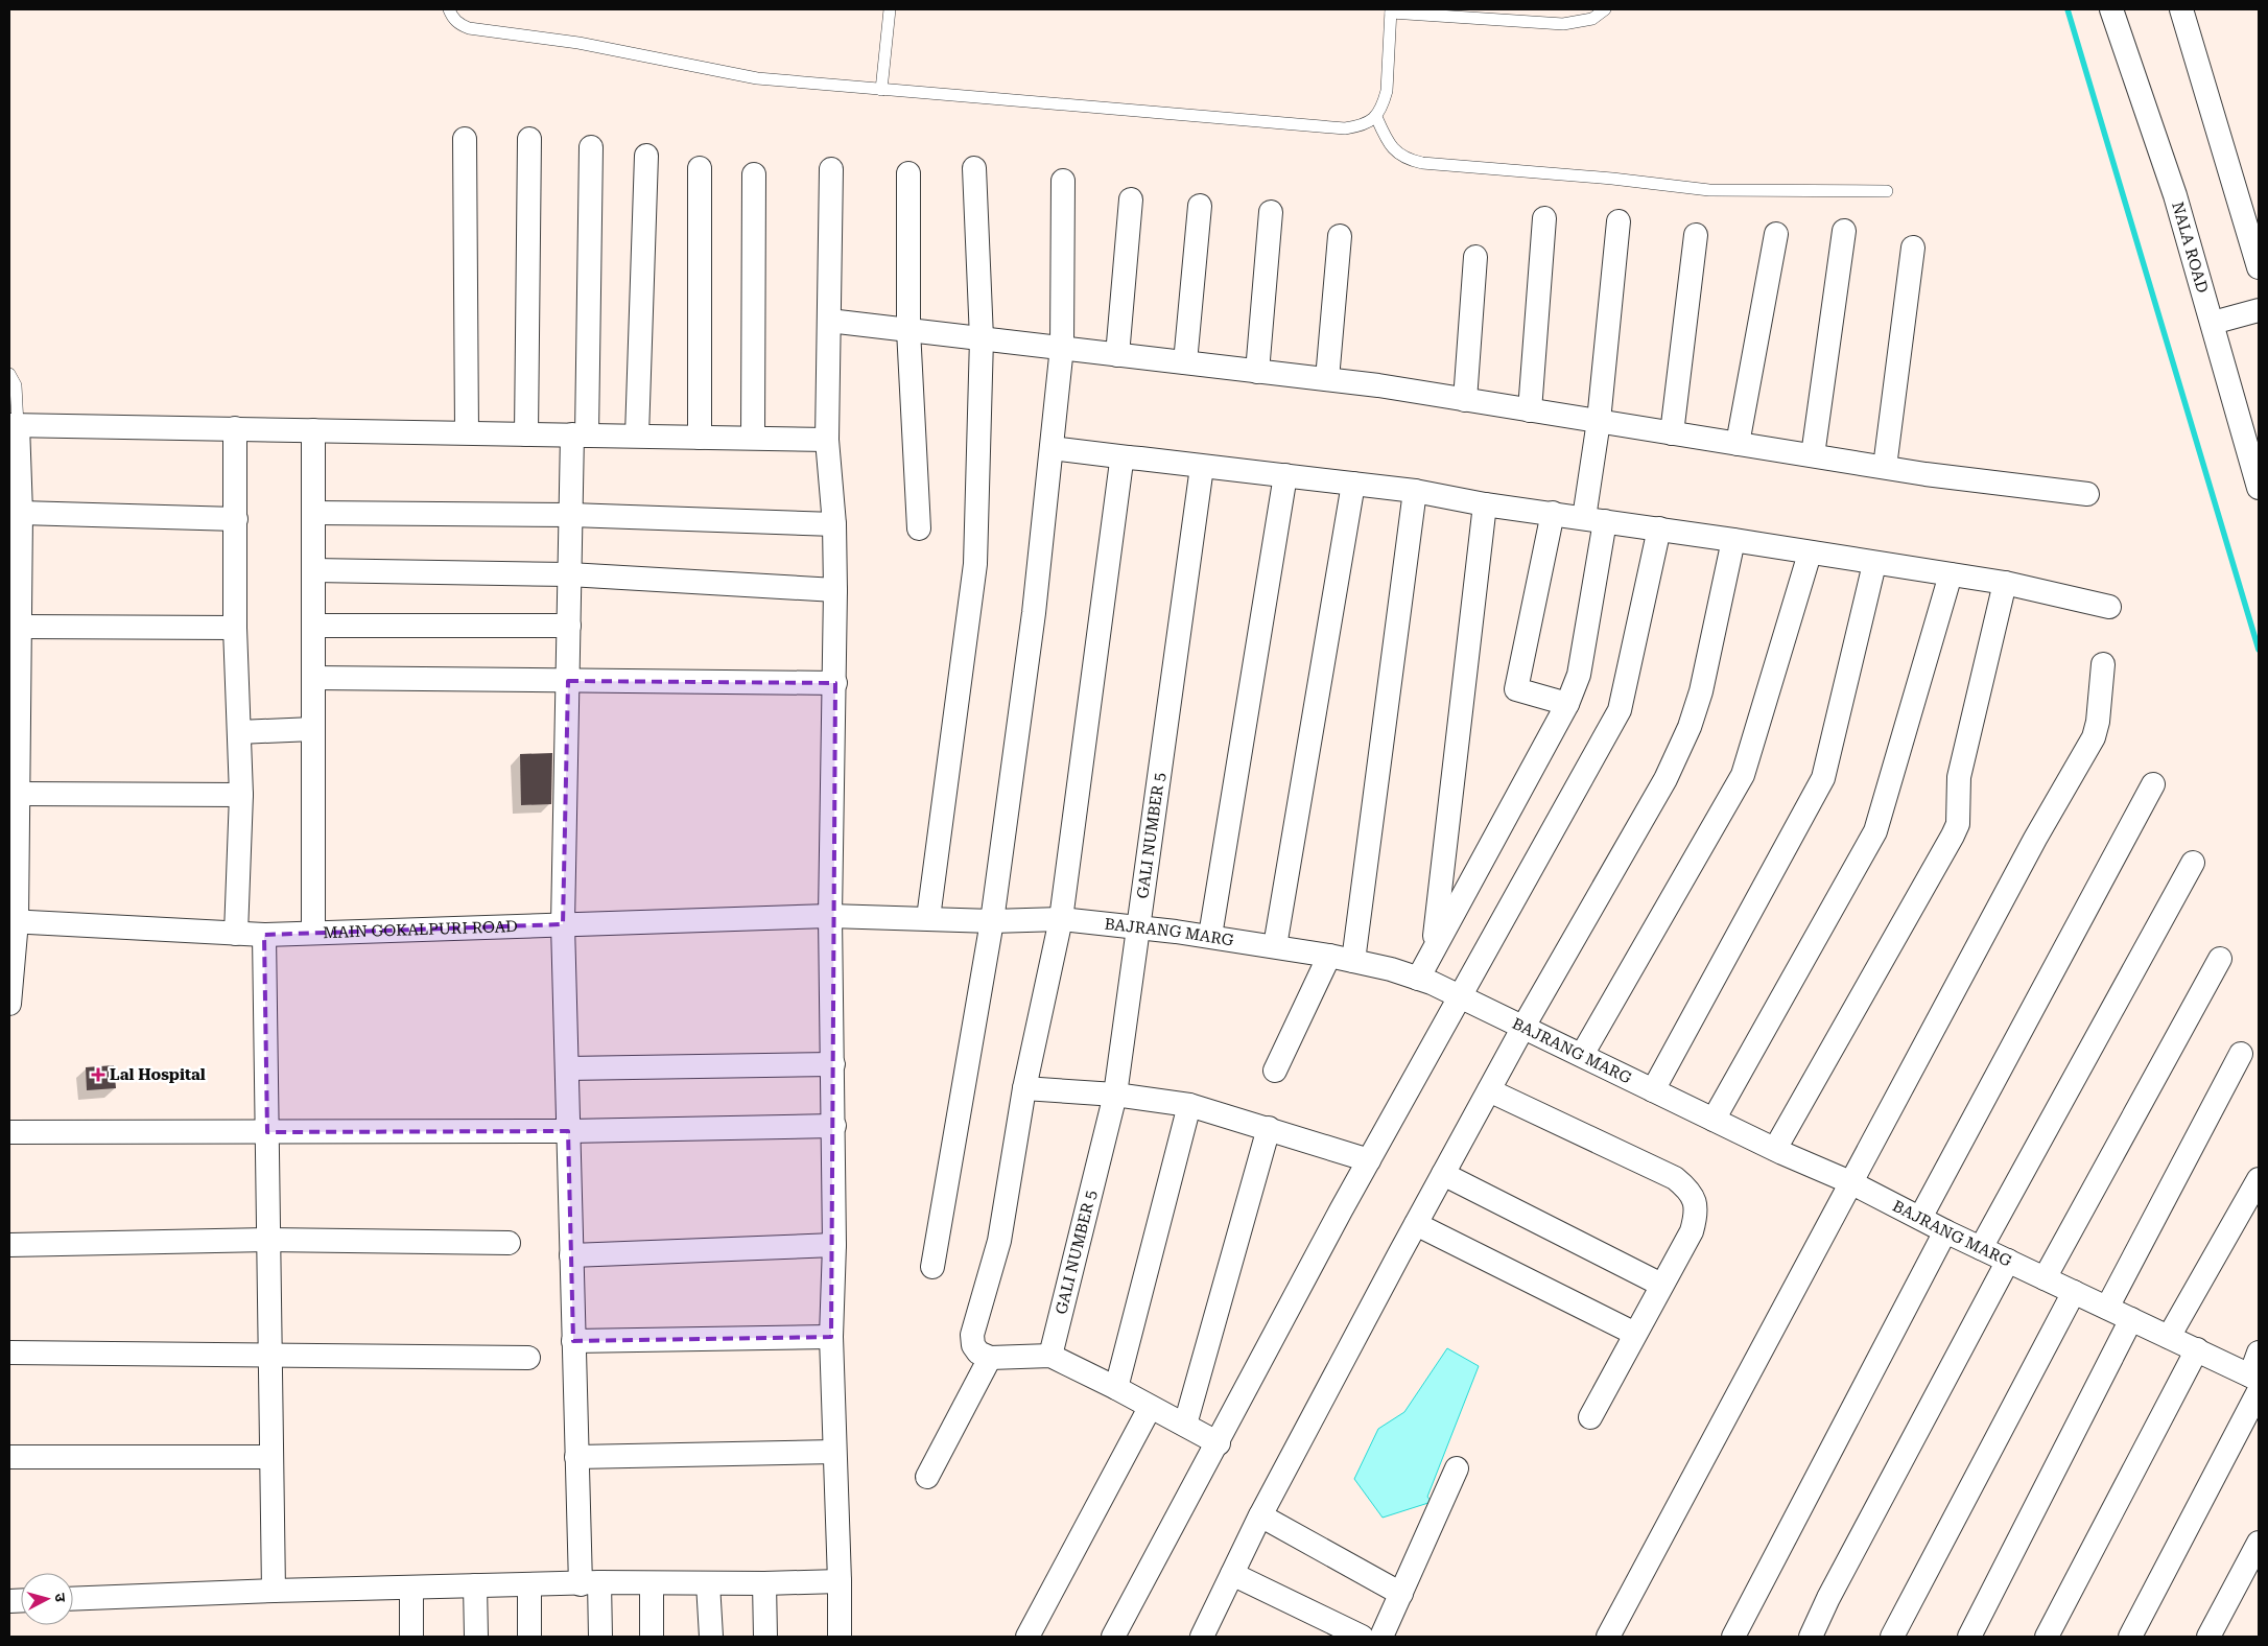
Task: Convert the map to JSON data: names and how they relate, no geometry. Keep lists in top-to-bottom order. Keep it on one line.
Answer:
{"streets":{"street":["NALA ROAD","GALI NUMBER 5","MAIN GOKALPURI ROAD","BAJRANG MARG"]},"crossings":[["GALI NUMBER 5","BAJRANG MARG"],["MAIN GOKALPURI ROAD","BAJRANG MARG"]],"places":{"health":["Lal Hospital"]},"north":"right"}
